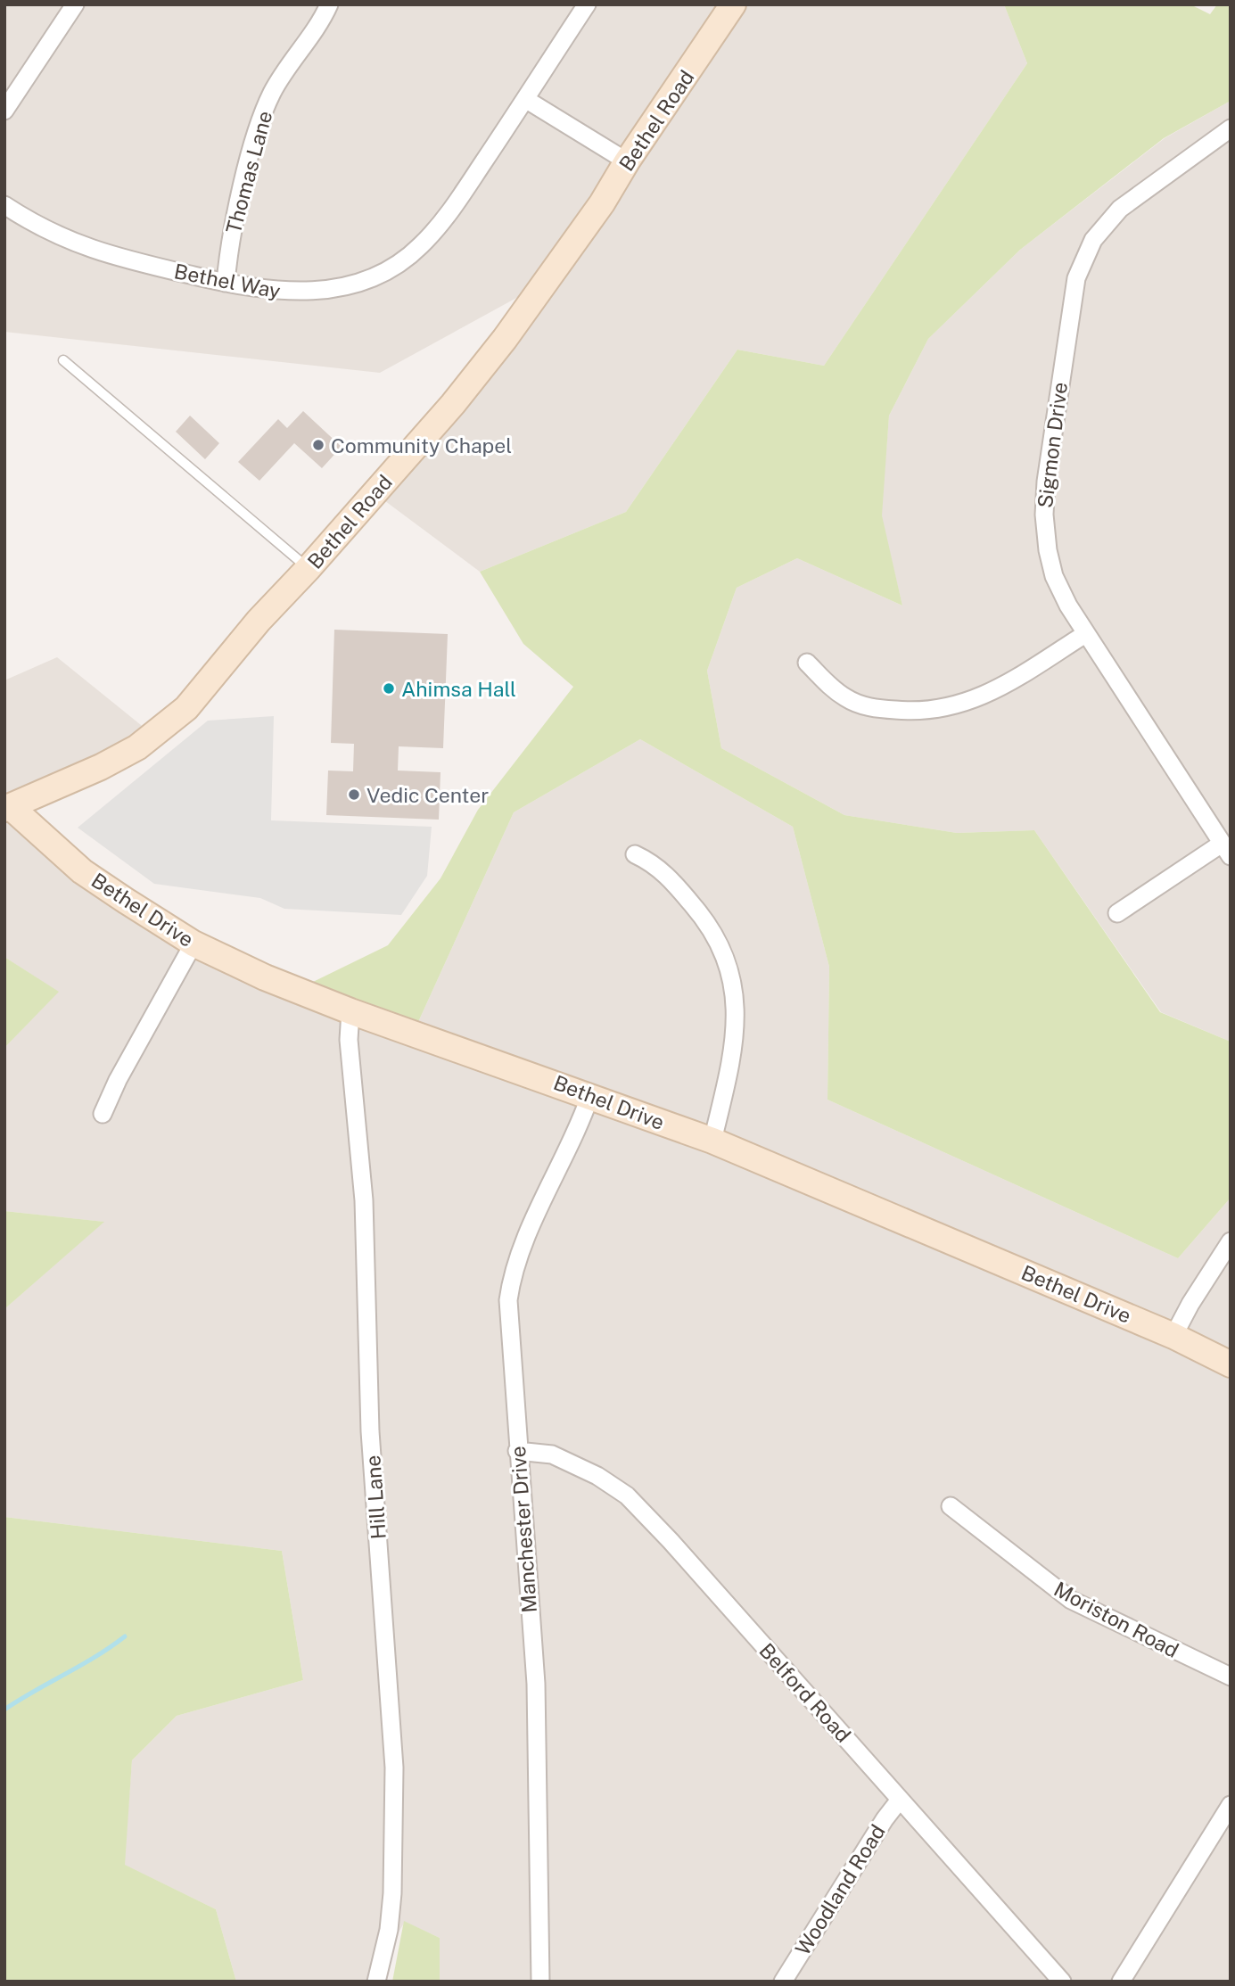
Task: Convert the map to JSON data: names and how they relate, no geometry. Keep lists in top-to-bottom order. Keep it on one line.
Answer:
{"streets":{"street":["Bethel Road","Thomas Lane","Bethel Way","Sigmon Drive","Bethel Drive","Hill Lane","Manchester Drive","Moriston Road","Belford Road","Woodland Road"]},"crossings":[["Bethel Road","Bethel Drive"],["Thomas Lane","Bethel Way"],["Bethel Drive","Hill Lane"],["Bethel Drive","Manchester Drive"],["Manchester Drive","Belford Road"],["Belford Road","Woodland Road"]],"places":["Community Chapel","Ahimsa Hall","Vedic Center"]}
